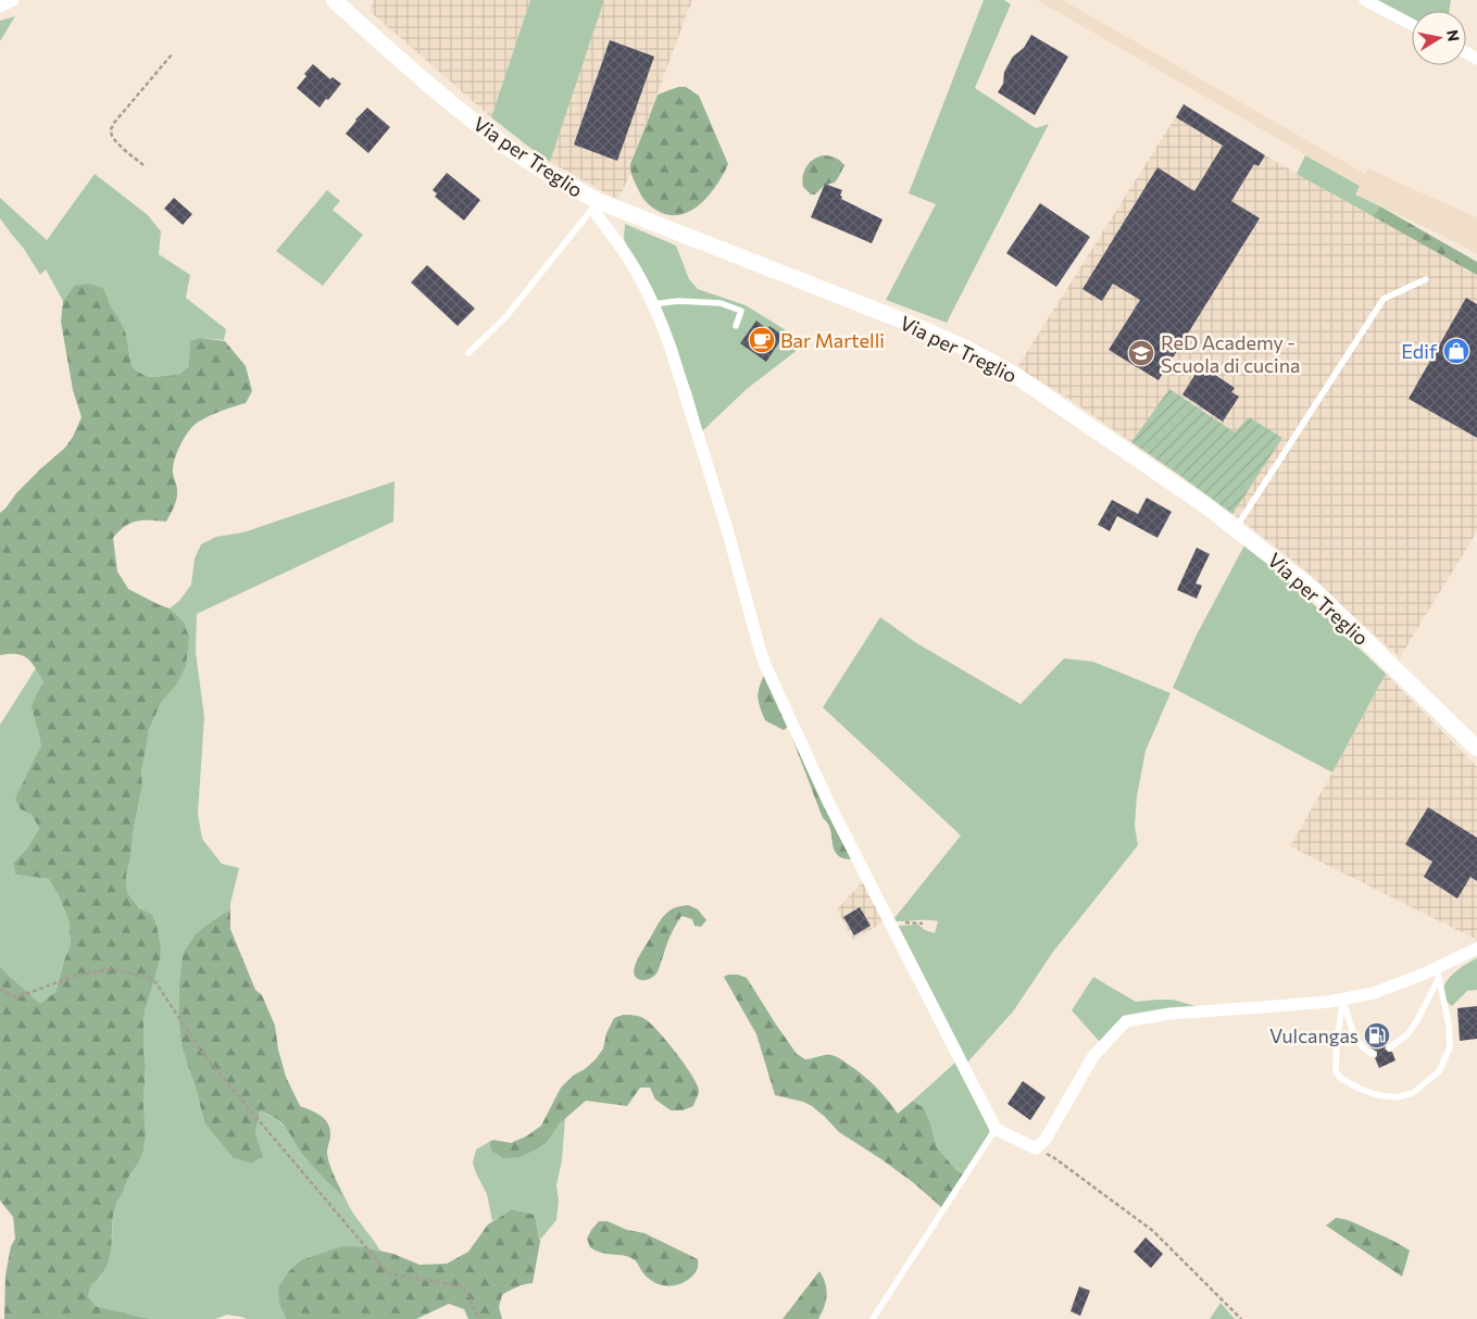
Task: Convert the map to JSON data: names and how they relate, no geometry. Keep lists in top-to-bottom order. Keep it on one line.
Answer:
{"streets":{"main road":["Via per Treglio"]},"places":{"cafe":["Bar Martelli"],"shop":["Edif"],"school or university":["ReD Academy - Scuola di cucina"],"fuel station":["Vulcangas"]},"north":"right"}
